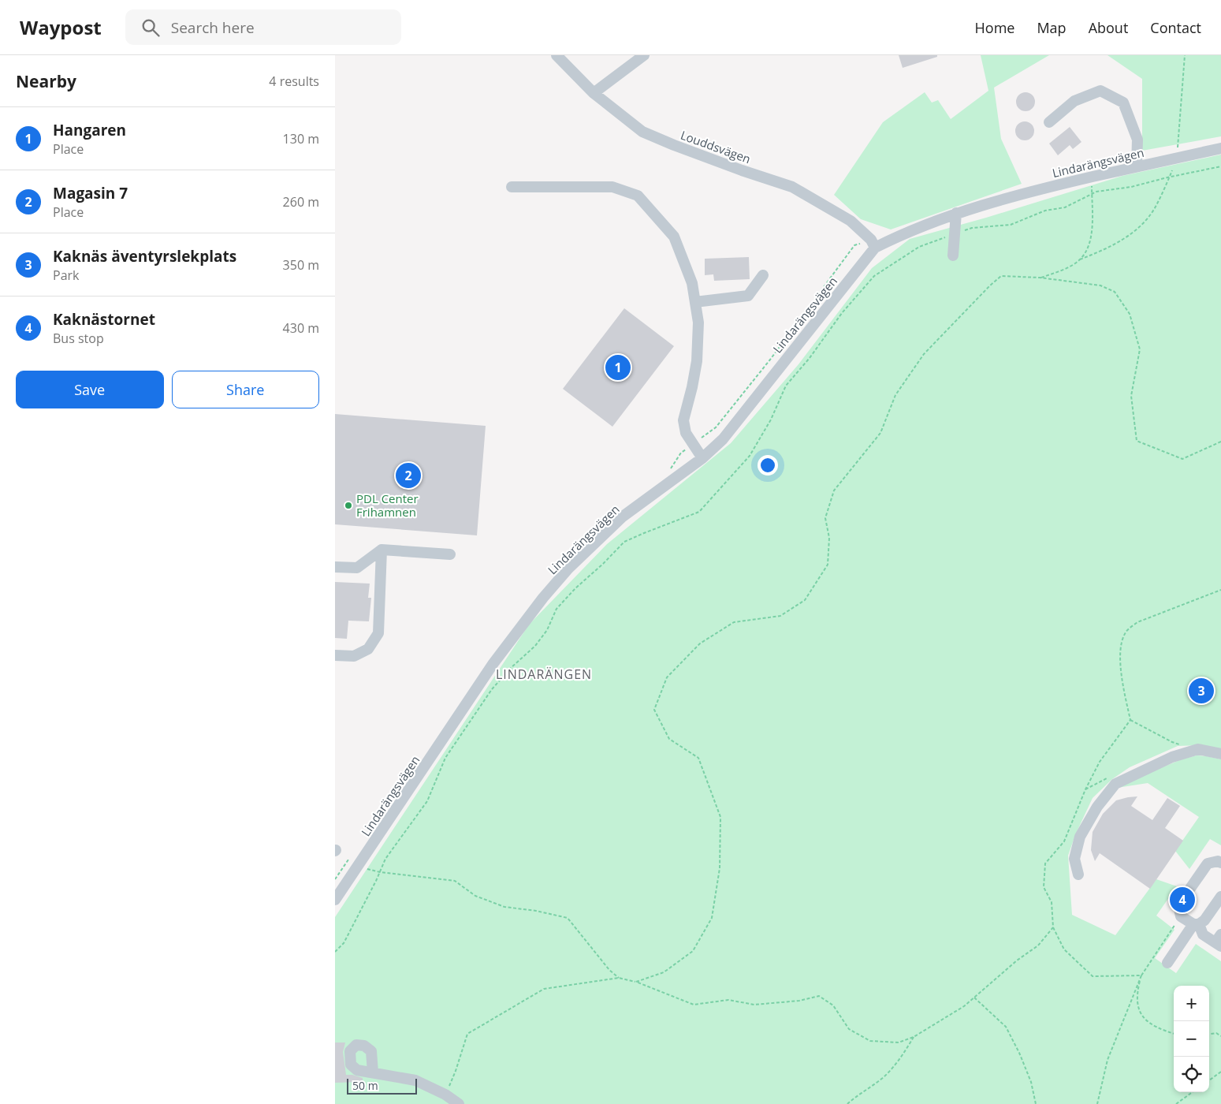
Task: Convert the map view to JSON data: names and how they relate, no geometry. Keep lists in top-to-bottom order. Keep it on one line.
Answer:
{"streets":{"street":["Louddsvägen","Lindarängsvägen"]},"crossings":[["Louddsvägen","Lindarängsvägen"]],"districts":["LINDARÄNGEN"],"places":["PDL Center Frihamnen"],"scale_bar":"50 m","page":{"header":"Waypost","search":"Search here","nav":["Home","Map","About","Contact"],"heading":["Nearby","4 results"],"list":[{"mark":"1","name":"Hangaren","note":"Place","value":"130 m"},{"mark":"2","name":"Magasin 7","note":"Place","value":"260 m"},{"mark":"3","name":"Kaknäs äventyrslekplats","note":"Park","value":"350 m"},{"mark":"4","name":"Kaknästornet","note":"Bus stop","value":"430 m"}],"pins":["1","2","3","4"],"buttons":["Save","Share"],"map_buttons":["+","−"],"scale":"50 m"}}
